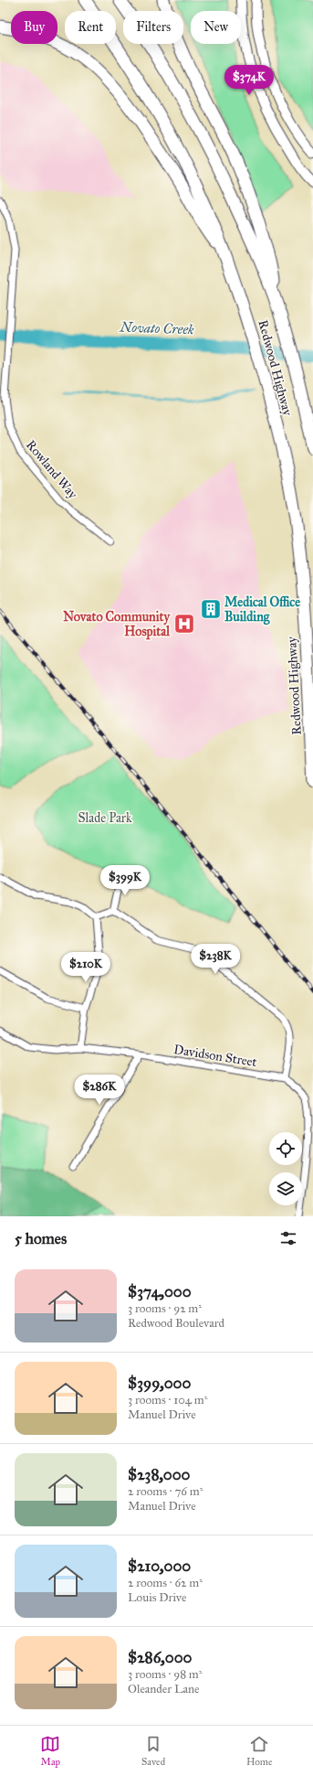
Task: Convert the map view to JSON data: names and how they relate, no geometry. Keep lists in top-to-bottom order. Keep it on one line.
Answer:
{"streets":{"highway":["Redwood Highway"],"street":["Rowland Way","Davidson Street"]},"water":["Novato Creek"],"parks":["Slade Park"],"places":{"building":["Medical Office Building"],"hospital":["Novato Community Hospital"]},"page":{"chip":["Buy","Rent","Filters","New"],"price":["$374K","$399K","$238K","$210K","$286K"],"heading":"5 homes","list":[{"name":"$374,000","note":"3 rooms · 92 m² · Redwood Boulevard"},{"name":"$399,000","note":"3 rooms · 104 m² · Manuel Drive"},{"name":"$238,000","note":"2 rooms · 76 m² · Manuel Drive"},{"name":"$210,000","note":"2 rooms · 62 m² · Louis Drive"},{"name":"$286,000","note":"3 rooms · 98 m² · Oleander Lane"}],"tabs":["Map","Saved","Home"]}}
